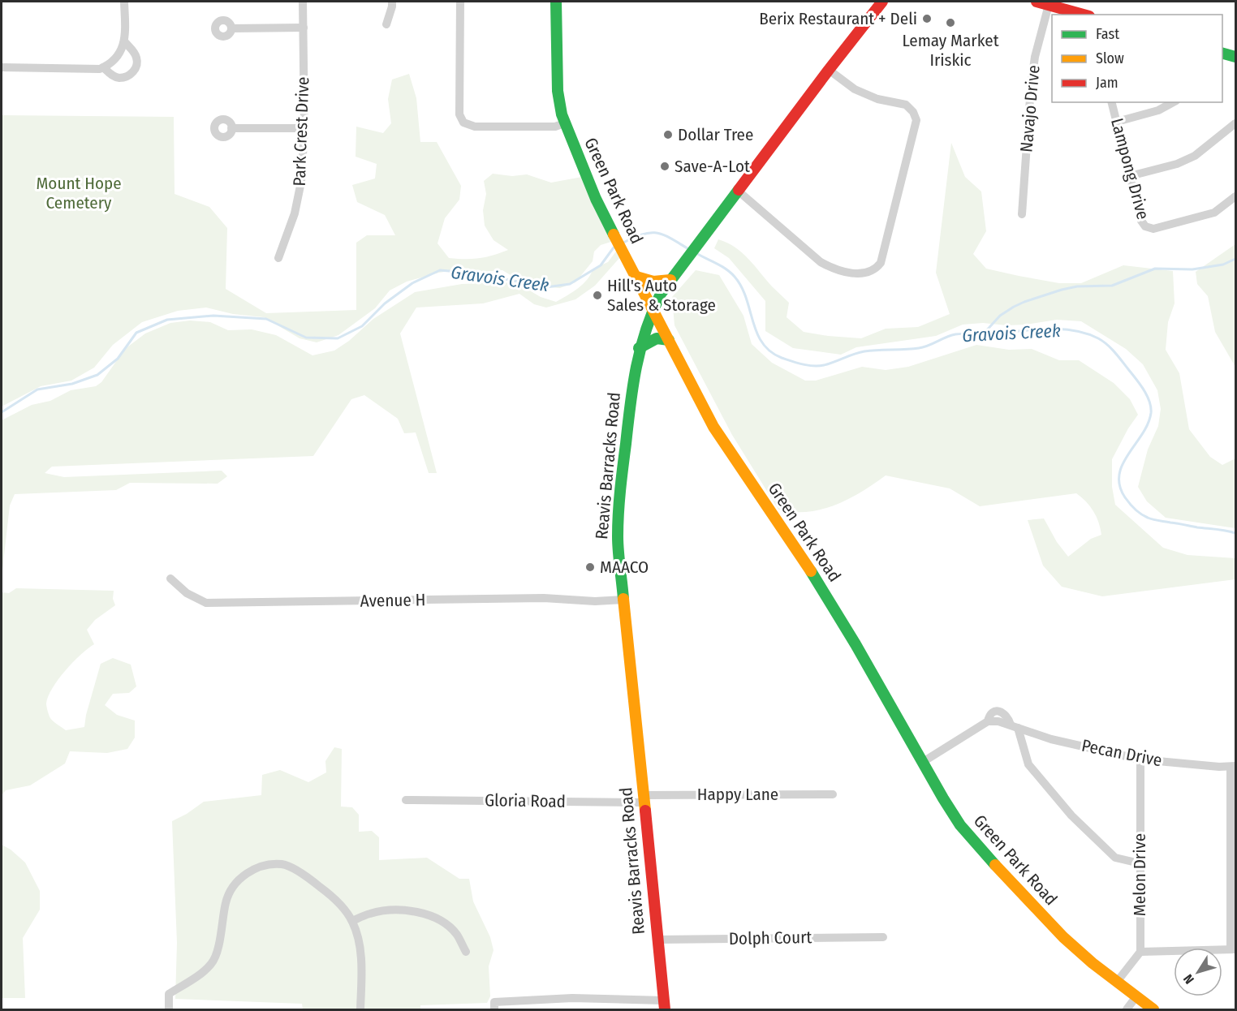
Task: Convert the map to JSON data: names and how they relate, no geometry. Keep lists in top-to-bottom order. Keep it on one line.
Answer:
{"streets":{"main road":["Green Park Road","Reavis Barracks Road"],"street":["Navajo Drive","Park Crest Drive","Lampong Drive","Avenue H","Pecan Drive","Happy Lane","Gloria Road","Melon Drive","Dolph Court"]},"crossings":[["Green Park Road","Reavis Barracks Road"],["Green Park Road","Pecan Drive"],["Reavis Barracks Road","Avenue H"],["Reavis Barracks Road","Happy Lane"],["Reavis Barracks Road","Gloria Road"],["Reavis Barracks Road","Dolph Court"],["Pecan Drive","Melon Drive"],["Happy Lane","Gloria Road"]],"water":["Gravois Creek"],"parks":["Mount Hope Cemetery"],"places":["Berix Restaurant + Deli","Lemay Market Iriskic","Dollar Tree","Save-A-Lot","Hill's Auto Sales & Storage","MAACO"],"legend":["Fast","Slow","Jam"],"north":"bottom left"}
